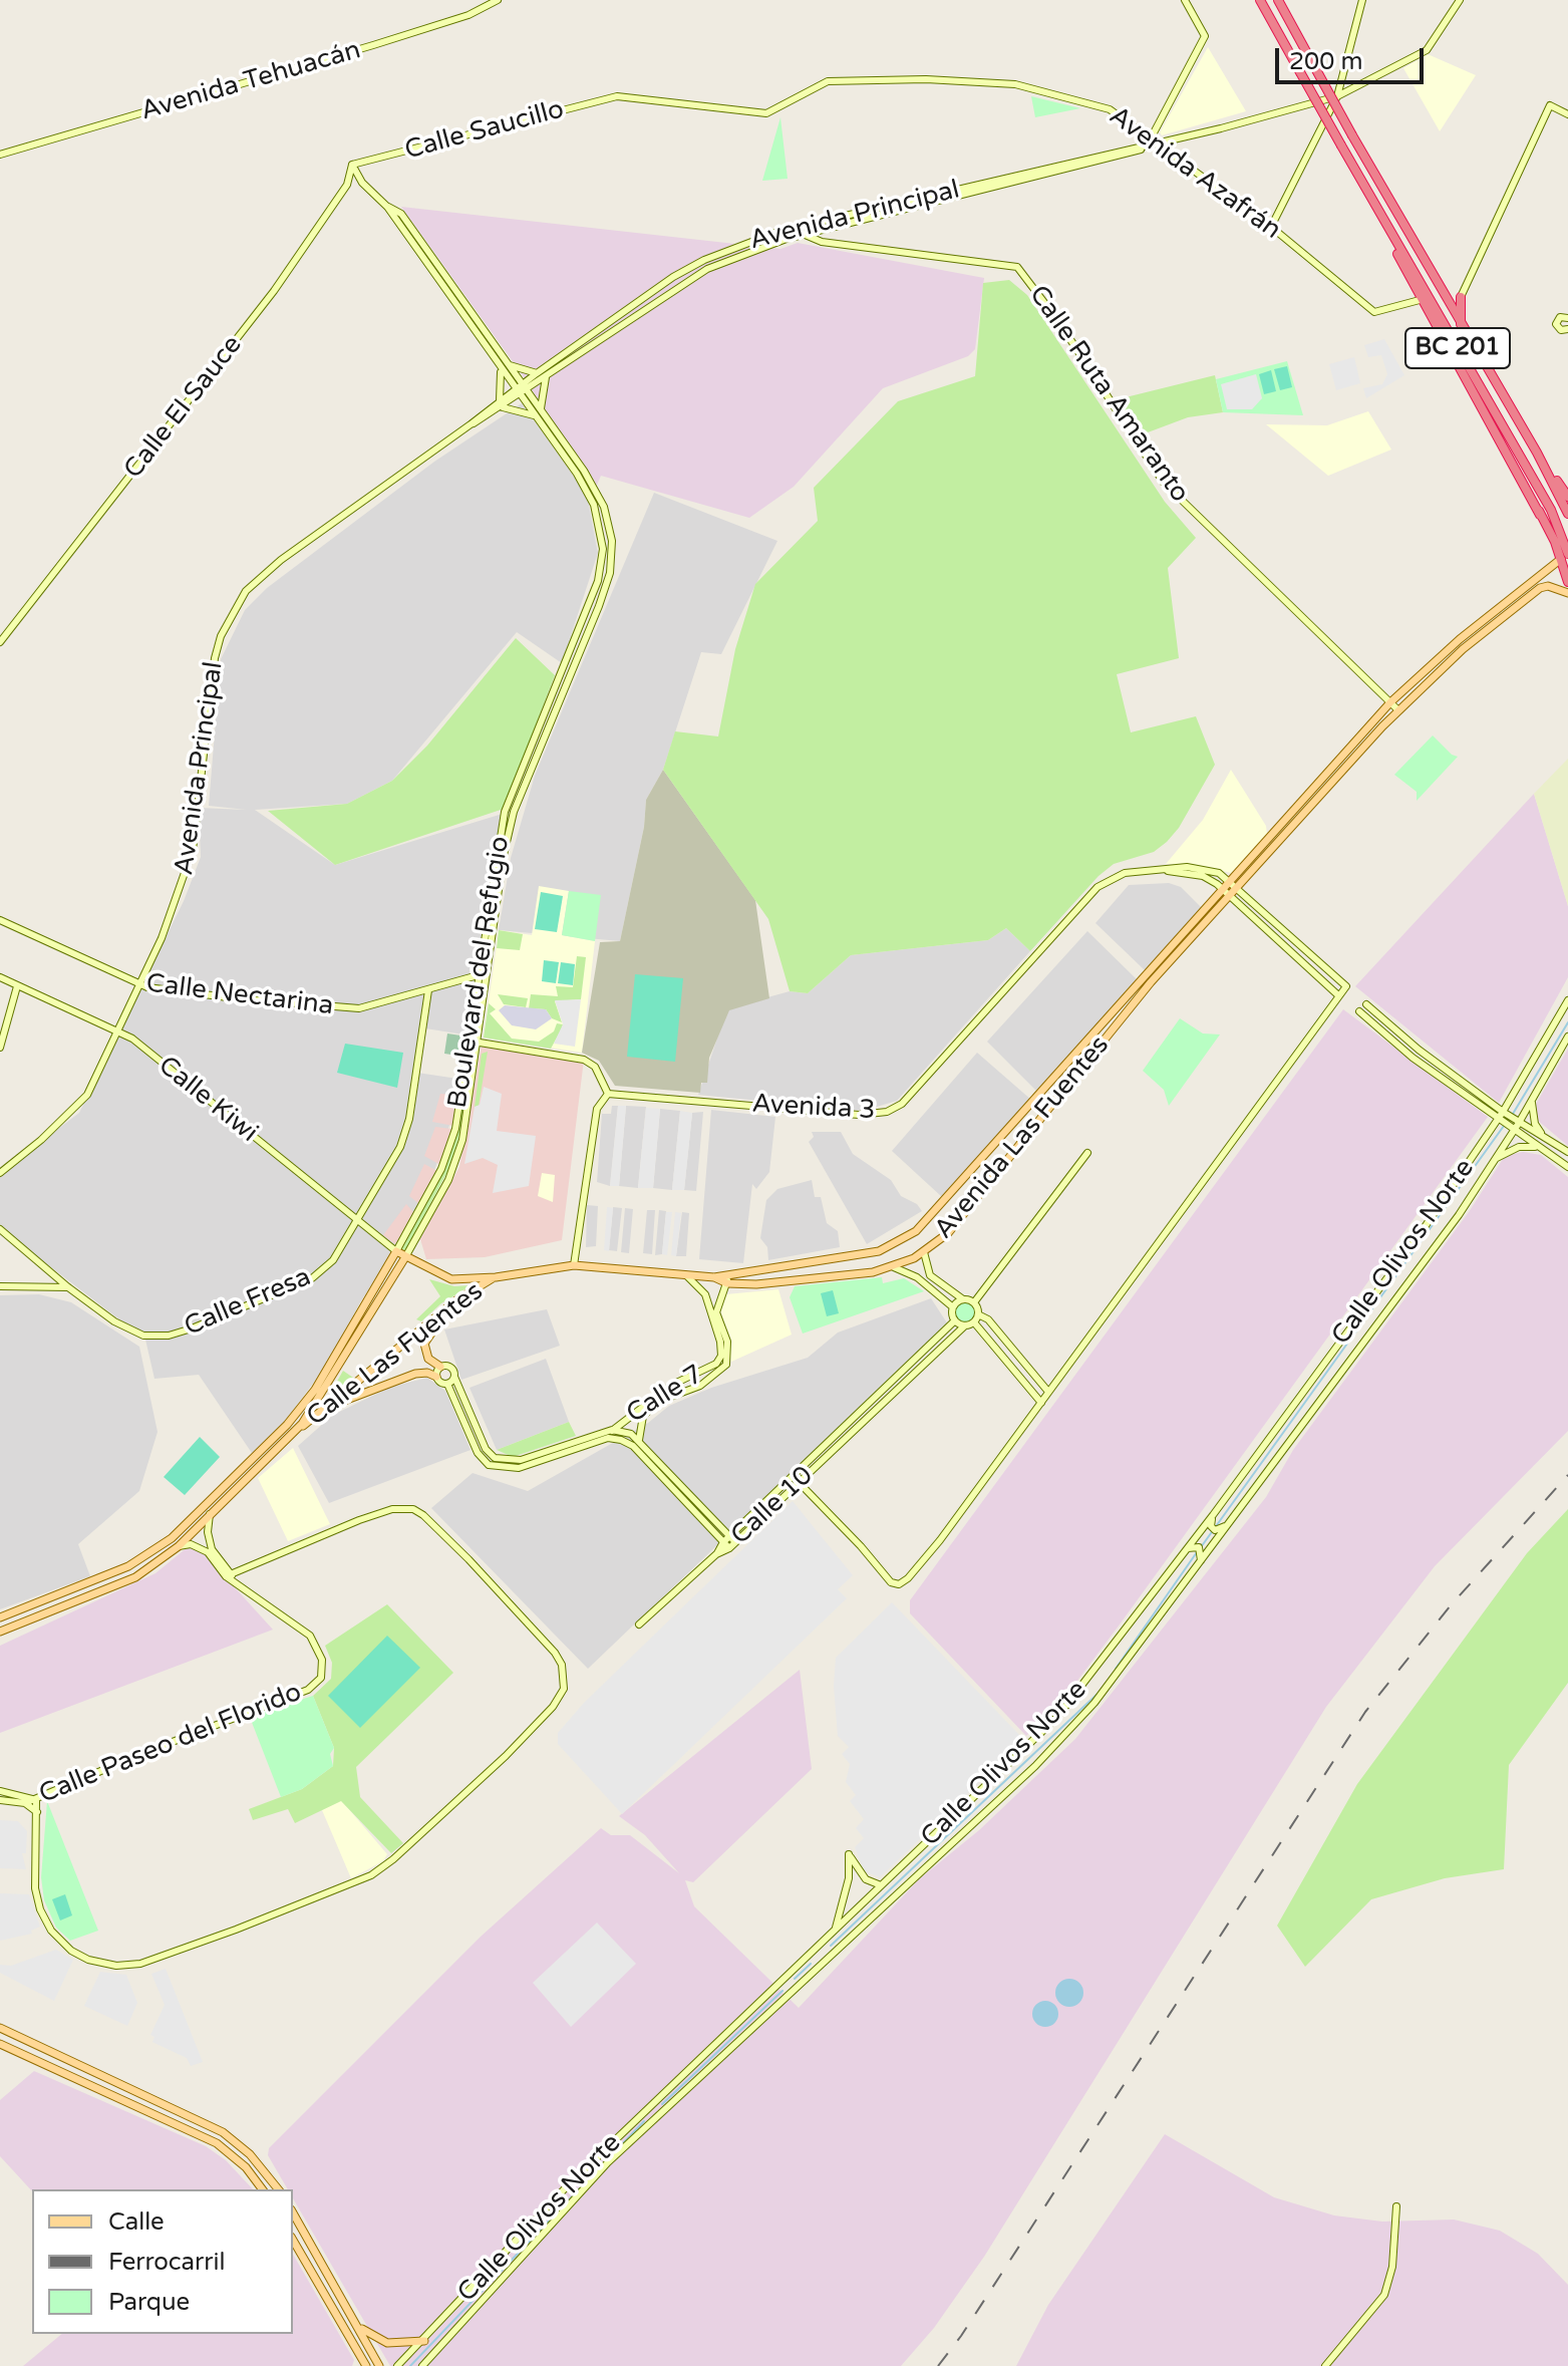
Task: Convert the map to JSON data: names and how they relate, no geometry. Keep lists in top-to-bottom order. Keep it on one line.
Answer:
{"streets":{"highway":["BC 201"],"main road":["Boulevard del Refugio","Avenida Las Fuentes","Calle Las Fuentes"],"street":["Avenida Tehuacán","Calle Saucillo","Avenida Azafrán","Avenida Principal","Calle Ruta Amaranto","Calle El Sauce","Calle Nectarina","Calle Kiwi","Avenida 3","Calle Olivos Norte","Calle Fresa","Calle 7","Calle 10","Calle Paseo del Florido"]},"crossings":[["Calle Saucillo","Avenida Azafrán"],["Calle Saucillo","Calle El Sauce"],["Calle Saucillo","Boulevard del Refugio"],["Avenida Azafrán","Avenida Principal"],["Avenida Principal","Calle Ruta Amaranto"],["Avenida Principal","Boulevard del Refugio"],["Avenida Principal","Calle Nectarina"],["Avenida Principal","Calle Kiwi"],["BC 201","Avenida Las Fuentes"],["Calle Ruta Amaranto","Avenida Las Fuentes"],["Calle El Sauce","Boulevard del Refugio"],["Boulevard del Refugio","Calle Nectarina"],["Boulevard del Refugio","Calle Kiwi"],["Calle Nectarina","Calle Fresa"],["Calle Kiwi","Calle Fresa"],["Avenida 3","Avenida Las Fuentes"],["Avenida Las Fuentes","Calle 7"],["Calle 7","Calle 10"]],"legend":["Calle","Ferrocarril","Parque"],"scale_bar":"200 m"}
